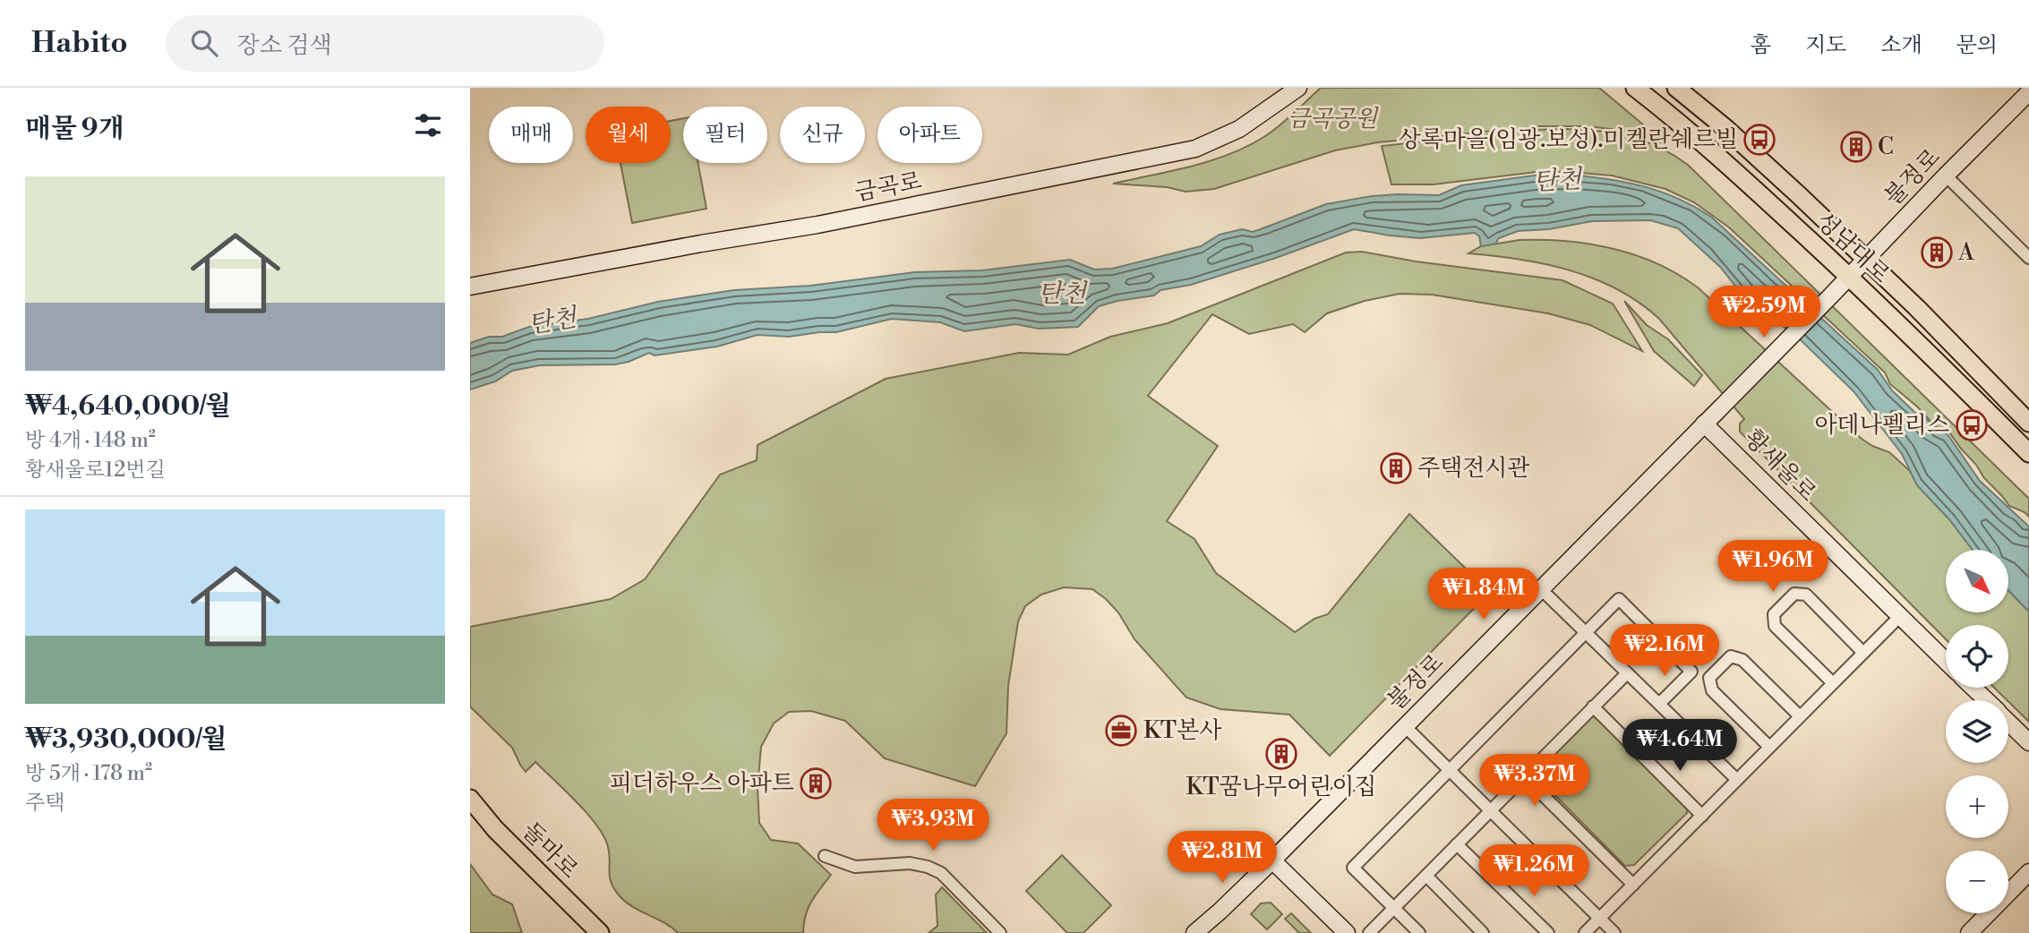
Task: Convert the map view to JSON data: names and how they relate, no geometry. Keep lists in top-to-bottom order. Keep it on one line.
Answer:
{"streets":{"main road":["불정로","금곡로","성남대로","황새울로","돌마로"]},"crossings":[["불정로","성남대로"],["불정로","황새울로"]],"water":["탄천"],"parks":["금곡공원"],"places":{"bus stop":["상록마을(임광.보성).미켈란쉐르빌","아데나펠리스"],"building":["C","A","주택전시관","KT꿈나무어린이집","피더하우스 아파트"],"office":["KT본사"]},"north":"bottom right","page":{"header":"Habito","search":"장소 검색","nav":["홈","지도","소개","문의"],"heading":"매물 9개","chip":["매매","월세","필터","신규","아파트"],"list":[{"name":"₩4,640,000/월","note":"방 4개 · 148 m² · 황새울로12번길"},{"name":"₩3,930,000/월","note":"방 5개 · 178 m² · 주택"}],"price":["₩2.59M","₩1.96M","₩1.84M","₩2.16M","₩4.64M","₩3.37M","₩3.93M","₩2.81M","₩1.26M"],"map_buttons":["+","−"]}}
